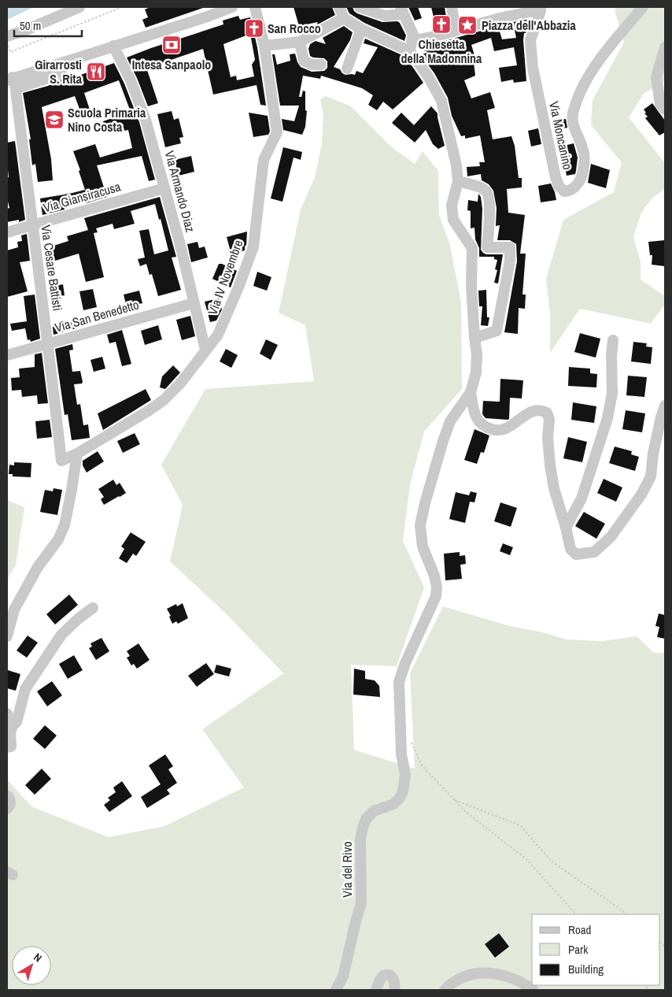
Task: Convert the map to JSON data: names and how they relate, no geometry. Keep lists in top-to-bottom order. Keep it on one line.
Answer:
{"streets":{"street":["Via Moncanino","Via Armando Diaz","Via Giansiracusa","Via Cesare Battisti","Via IV Novembre","Via San Benedetto","Via del Rivo"]},"crossings":[["Via Armando Diaz","Via Giansiracusa"],["Via Armando Diaz","Via IV Novembre"],["Via Armando Diaz","Via San Benedetto"],["Via Giansiracusa","Via Cesare Battisti"],["Via Cesare Battisti","Via IV Novembre"],["Via Cesare Battisti","Via San Benedetto"]],"places":{"church":["Chiesetta della Madonnina","San Rocco"],"place":["Piazza dell'Abbazia"],"bank":["Intesa Sanpaolo"],"restaurant":["Girarrosti S. Rita"],"school or university":["Scuola Primaria Nino Costa"]},"legend":["Road","Park","Building"],"scale_bar":"50 m","north":"top right"}
